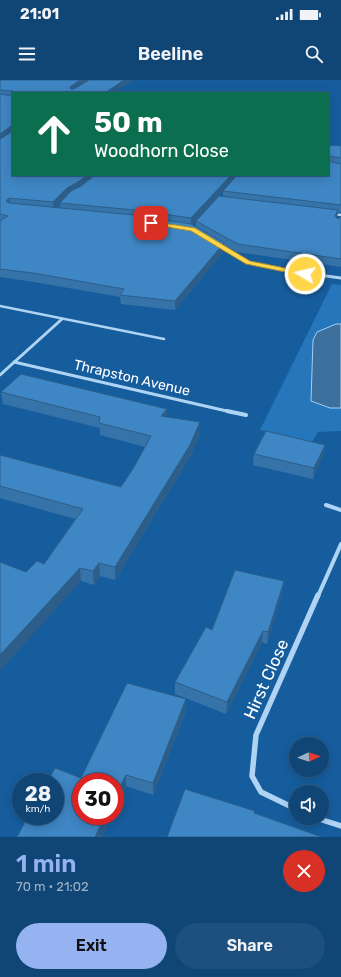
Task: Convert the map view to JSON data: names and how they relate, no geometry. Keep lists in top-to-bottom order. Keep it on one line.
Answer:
{"streets":{"street":["Thrapston Avenue","Hirst Close"]},"north":"right","page":{"status":"21:01","header":"Beeline","turn":["50 m","Woodhorn Close"],"speed":"28 km/h","limit":"30","heading":["1 min","70 m · 21:02"],"buttons":["Exit","Share"]}}
